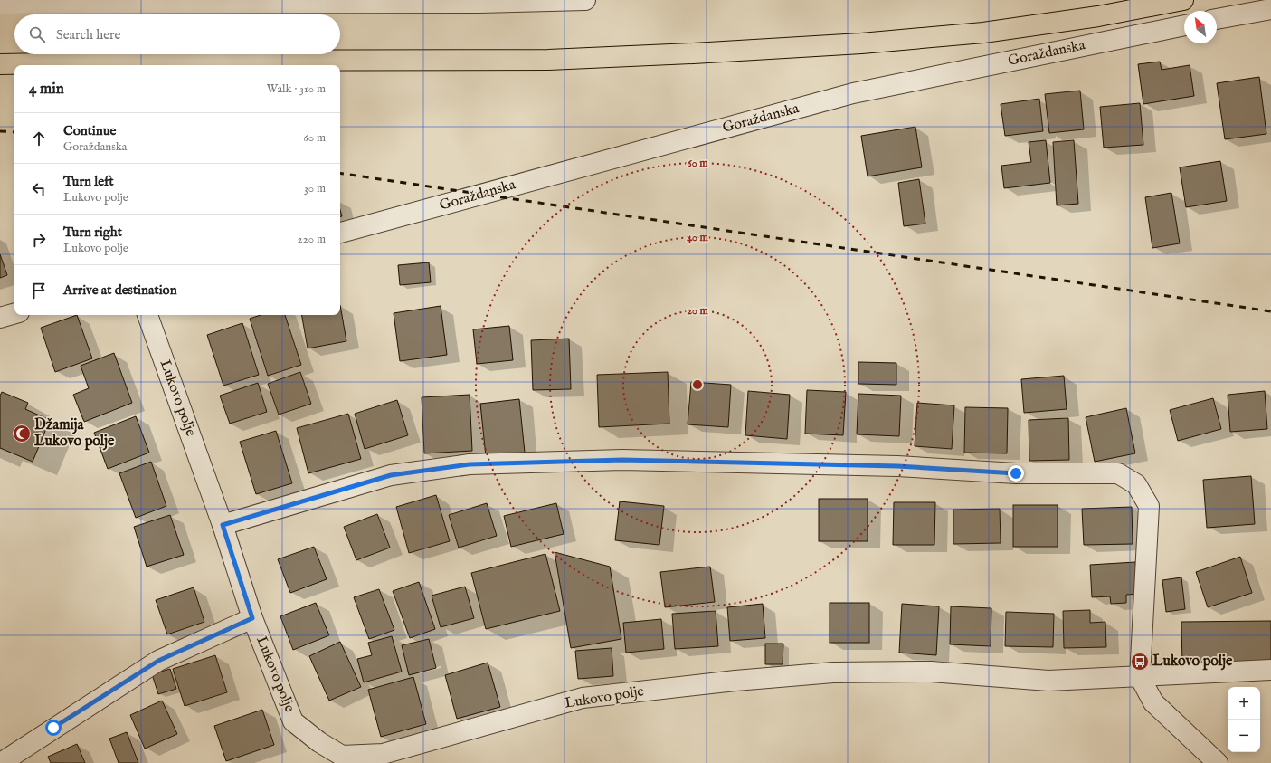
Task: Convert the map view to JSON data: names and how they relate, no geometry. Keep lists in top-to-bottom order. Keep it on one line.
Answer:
{"streets":{"street":["Goraždanska","Lukovo polje"]},"places":{"mosque":["Džamija Lukovo polje"],"bus stop":["Lukovo polje"]},"north":"top left","page":{"search":"Search here","heading":["4 min","Walk · 310 m"],"list":[["Continue","Goraždanska","60 m"],["Turn left","Lukovo polje","30 m"],["Turn right","Lukovo polje","220 m"],"Arrive at destination"],"map_buttons":["+","−"]},"rings":["60 m","40 m","20 m"]}
